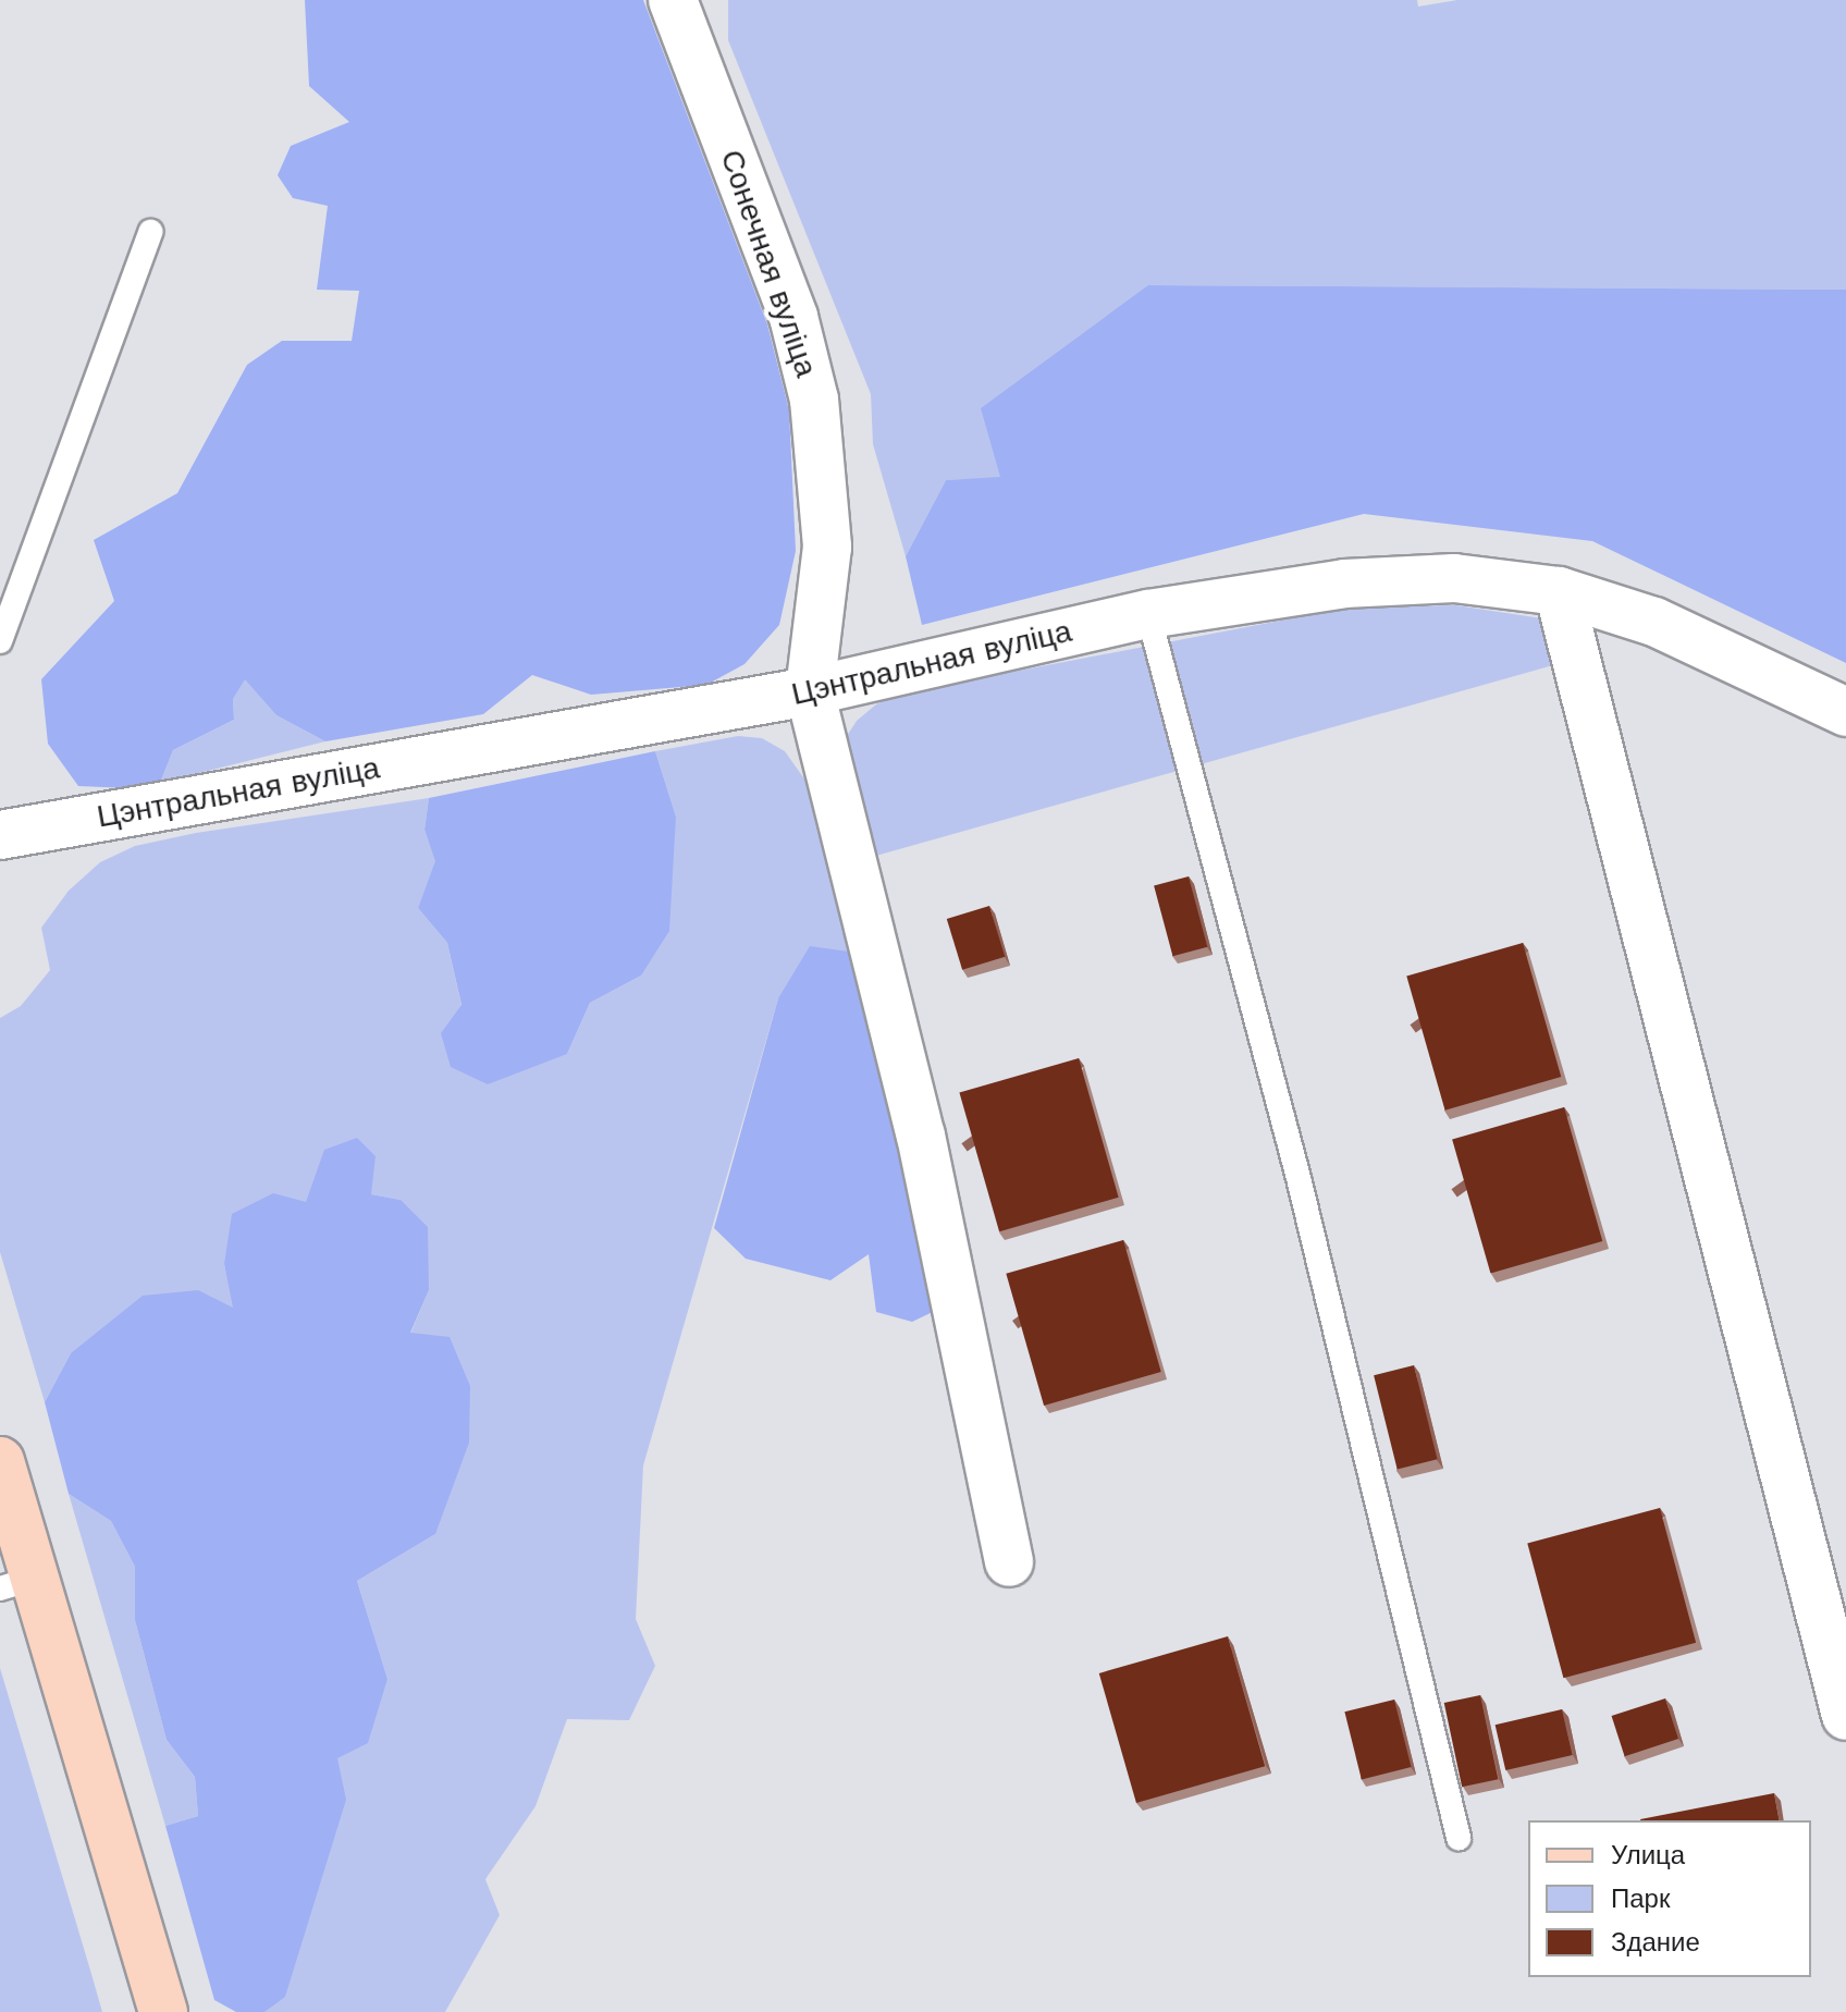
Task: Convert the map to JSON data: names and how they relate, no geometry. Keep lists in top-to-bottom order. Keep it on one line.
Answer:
{"streets":{"street":["Сонечная вуліца","Цэнтральная вуліца"]},"crossings":[["Сонечная вуліца","Цэнтральная вуліца"]],"legend":["Улица","Парк","Здание"]}
